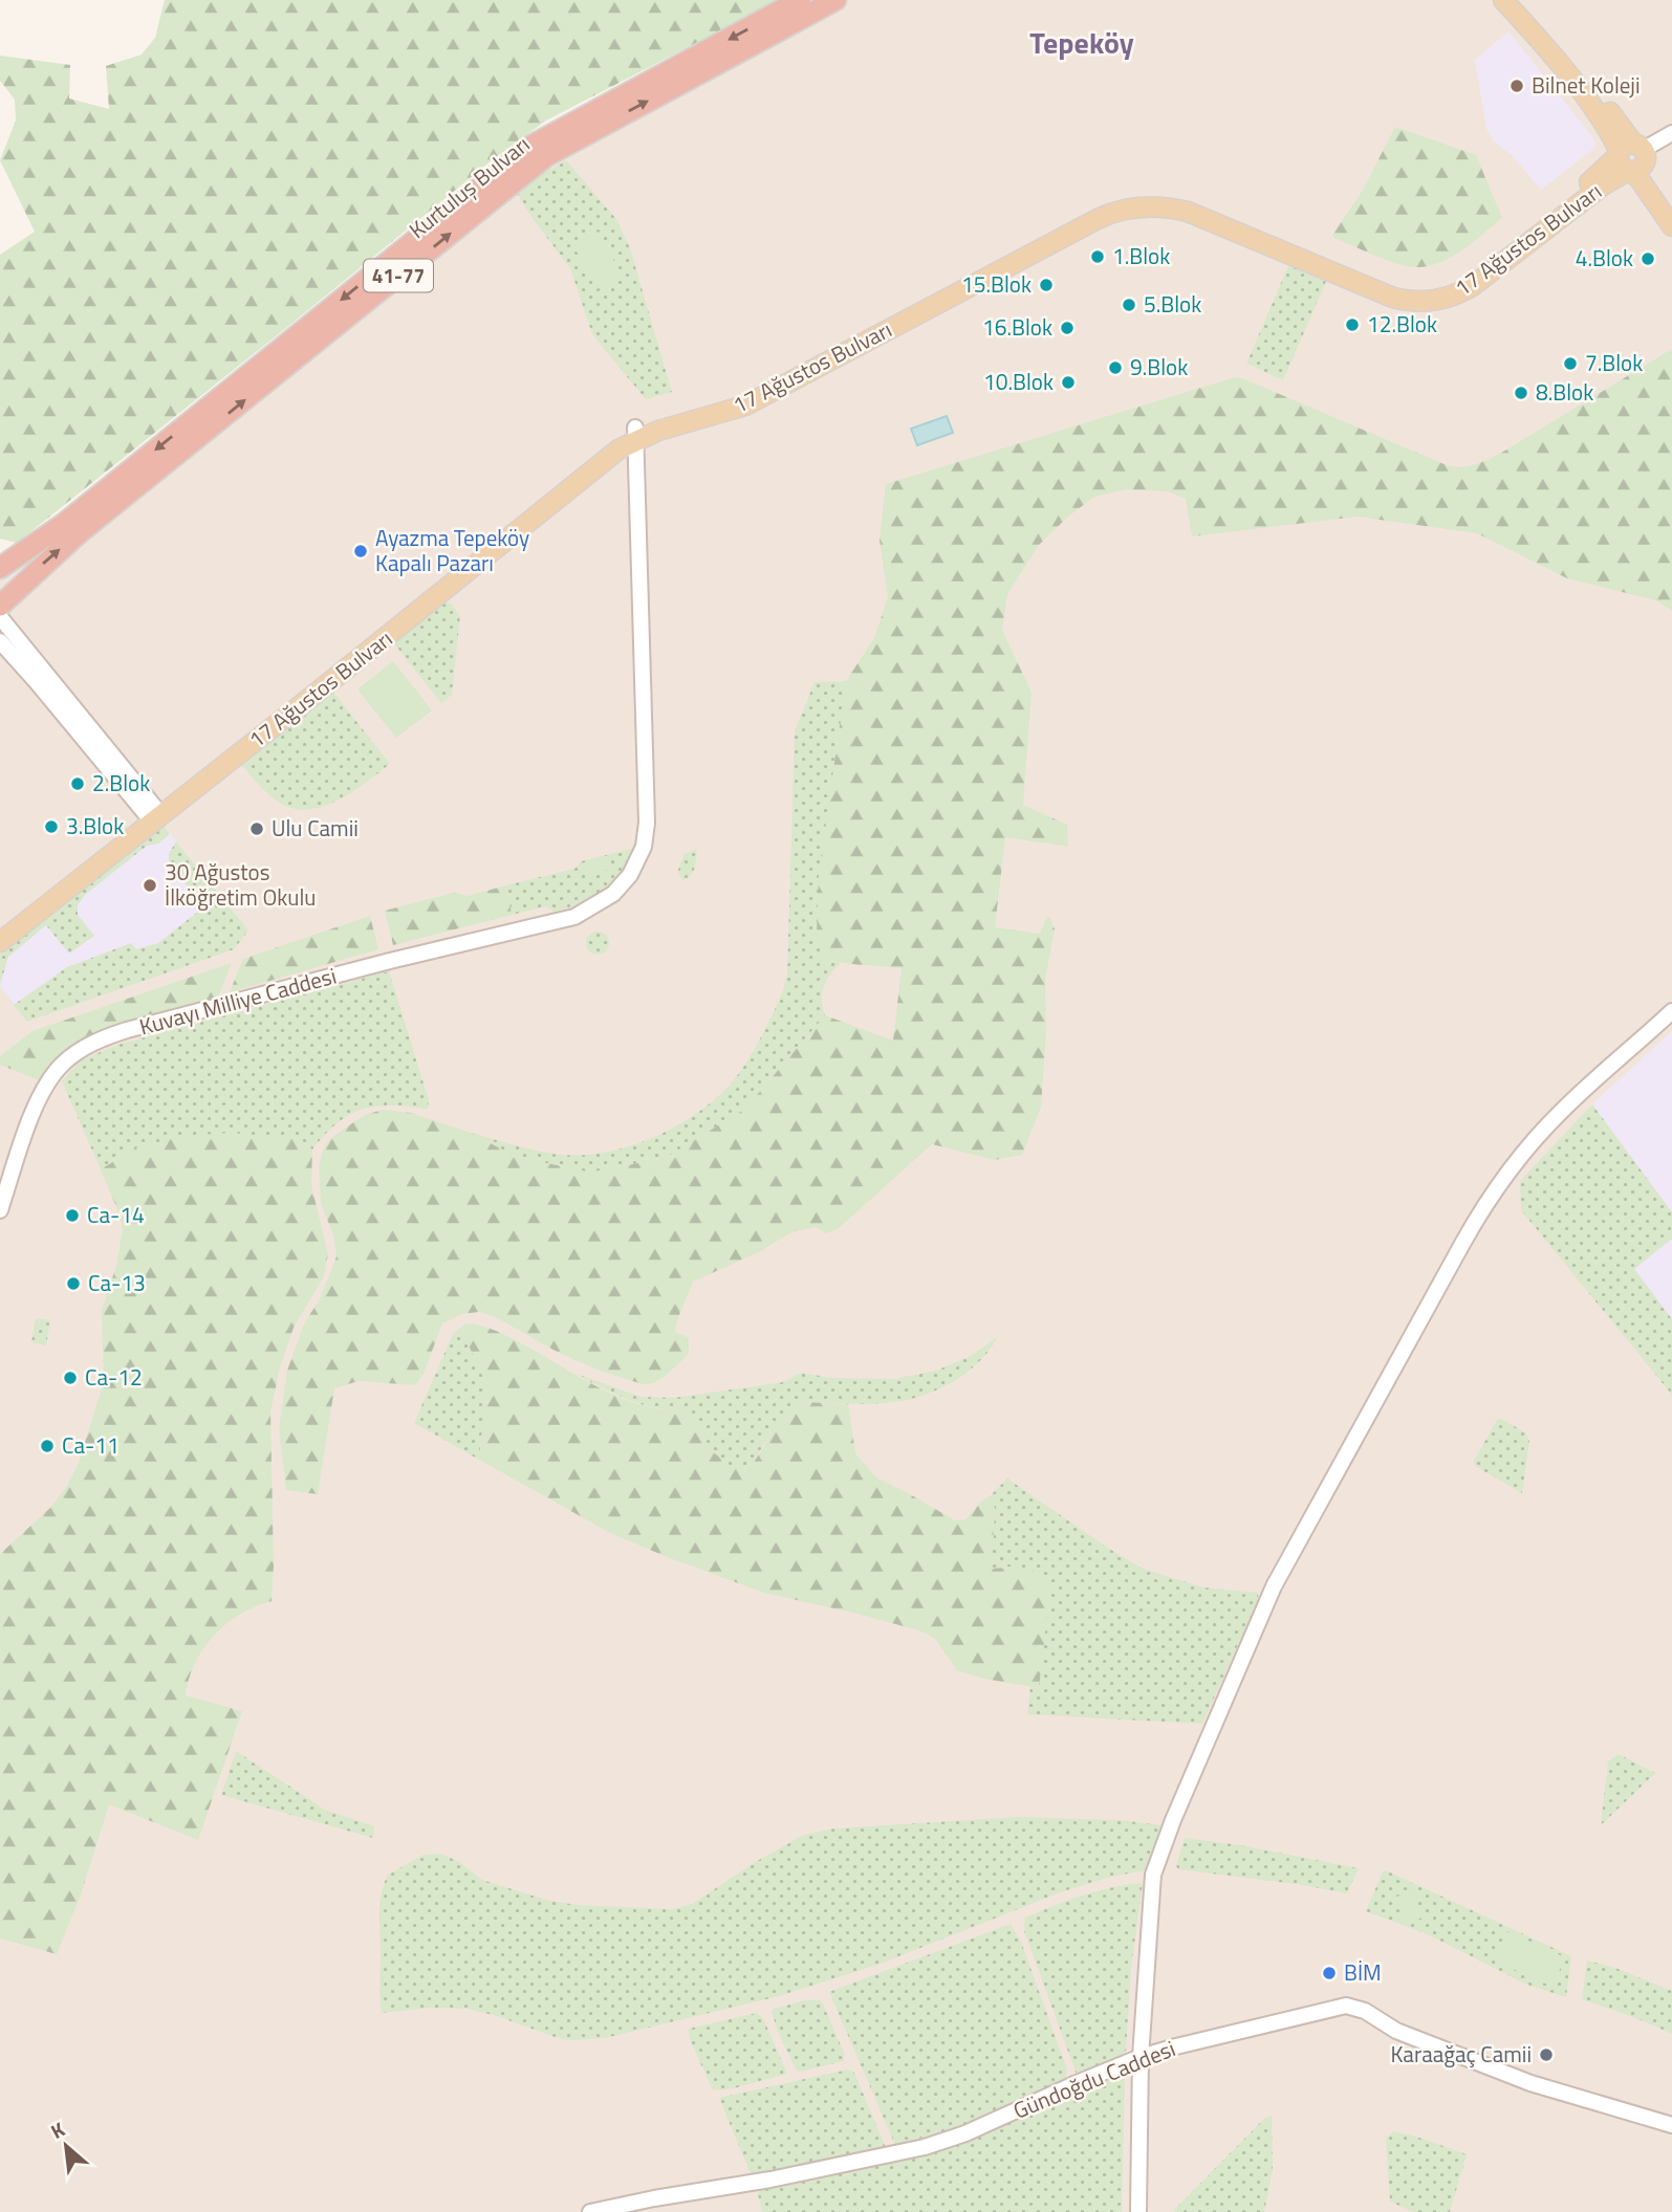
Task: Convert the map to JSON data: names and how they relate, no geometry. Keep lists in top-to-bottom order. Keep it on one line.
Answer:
{"streets":{"highway":["Kurtuluş Bulvarı","41-77"],"main road":["17 Ağustos Bulvarı"],"street":["Kuvayı Milliye Caddesi","Gündoğdu Caddesi"]},"crossings":[["17 Ağustos Bulvarı","Kuvayı Milliye Caddesi"]],"districts":["Tepeköy"],"places":["Bilnet Koleji","1.Blok","4.Blok","15.Blok","5.Blok","12.Blok","16.Blok","7.Blok","9.Blok","10.Blok","8.Blok","Ayazma Tepeköy Kapalı Pazarı","2.Blok","3.Blok","Ulu Camii","30 Ağustos İlköğretim Okulu","Ca-14","Ca-13","Ca-12","Ca-11","BİM","Karaağaç Camii"],"north":"top left"}
